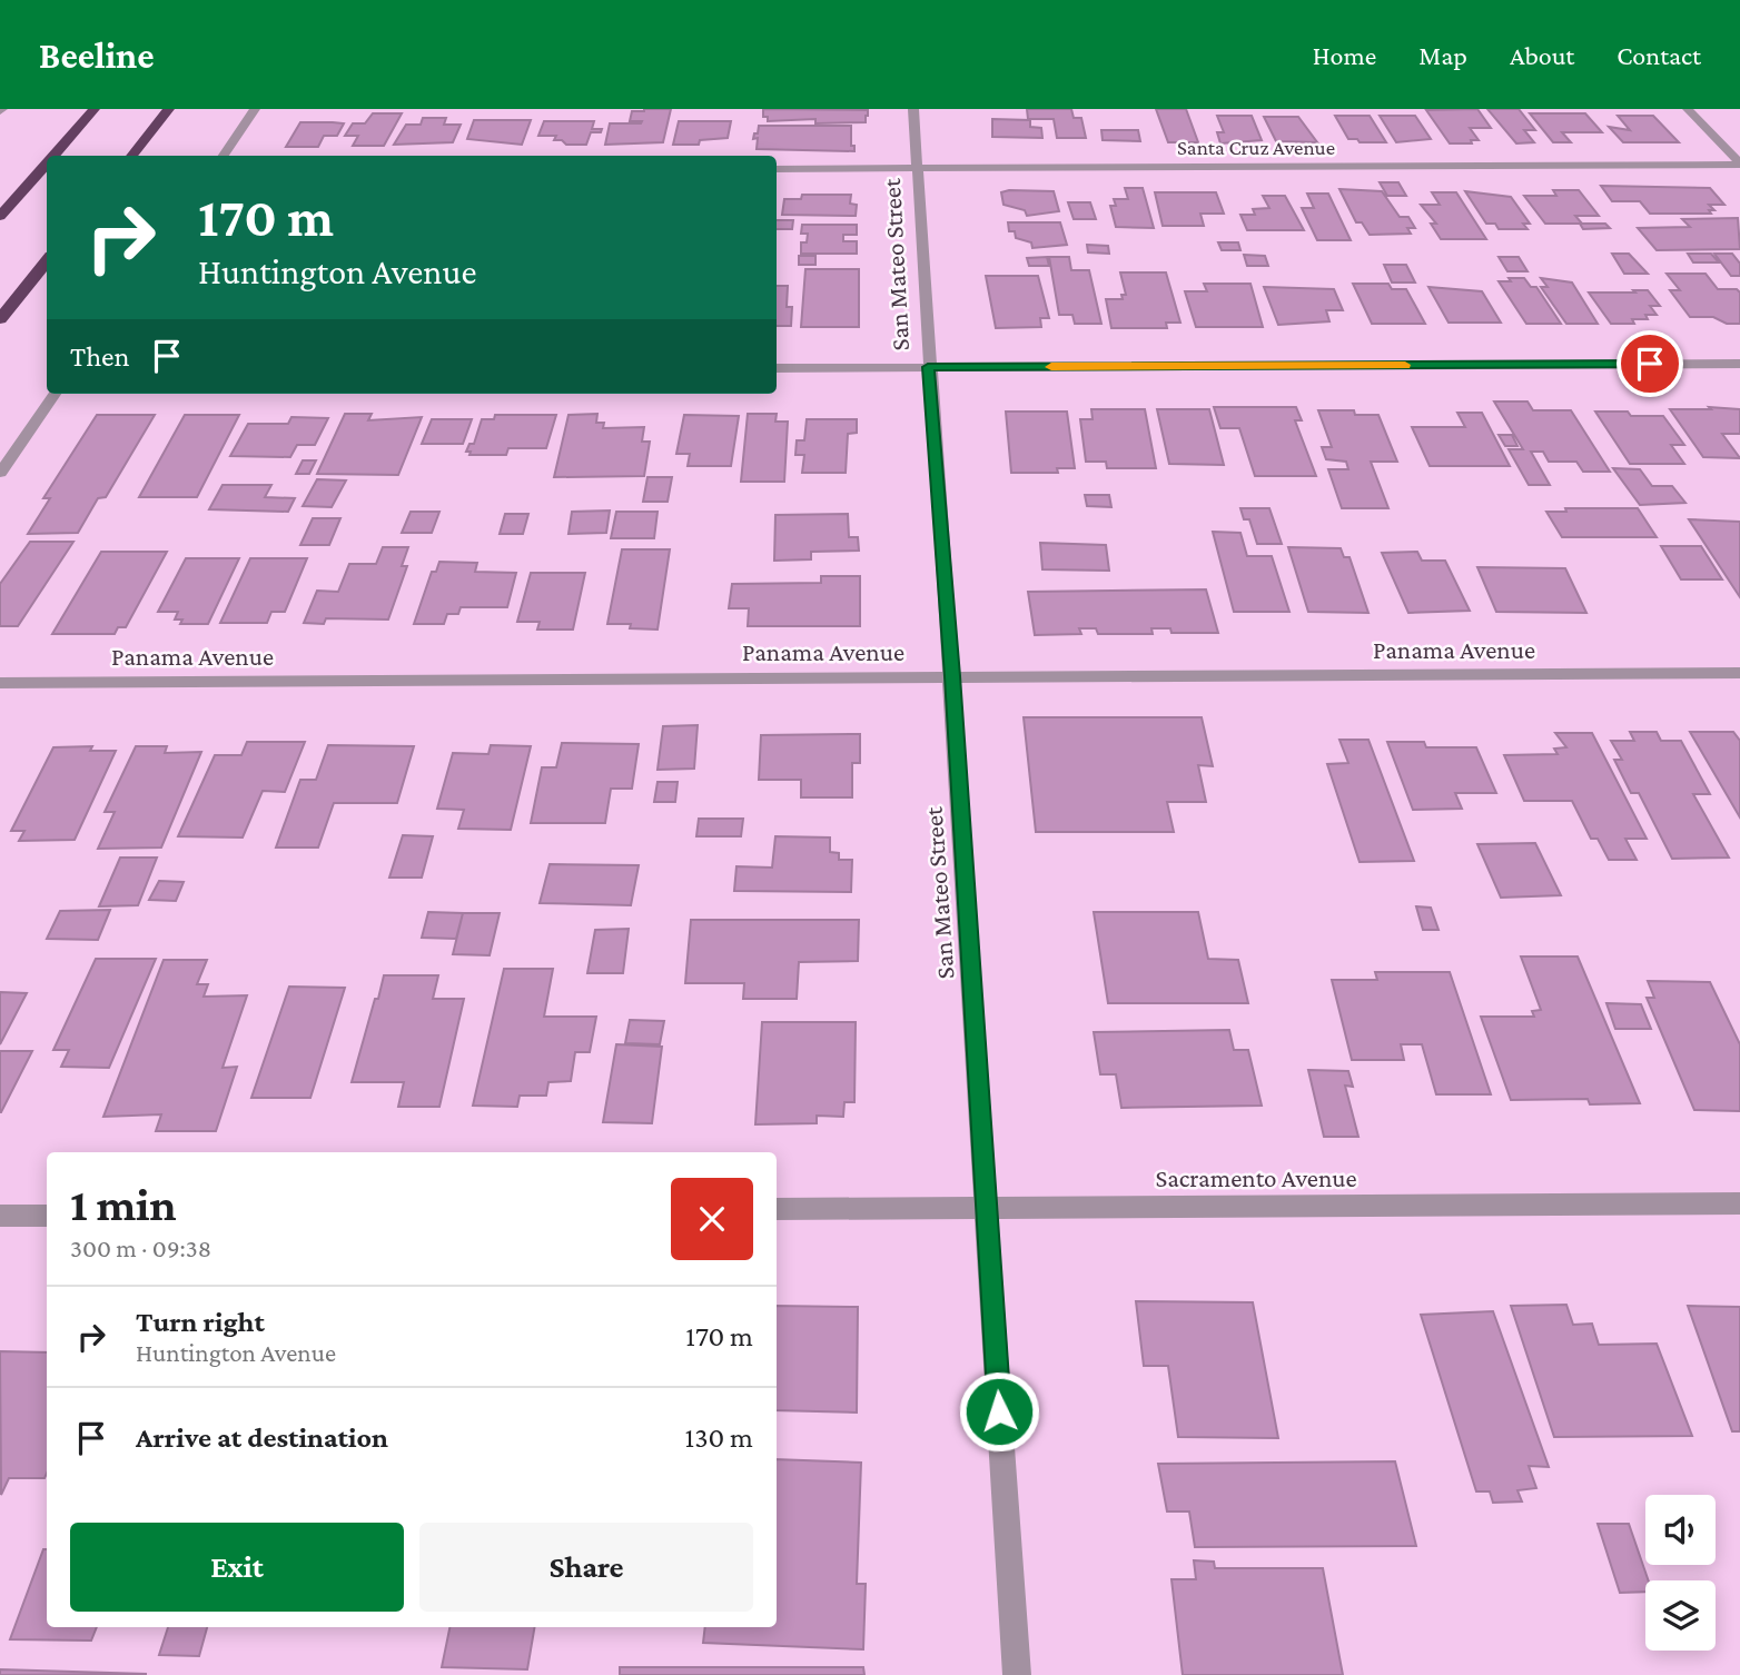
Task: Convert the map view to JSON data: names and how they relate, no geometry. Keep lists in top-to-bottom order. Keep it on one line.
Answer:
{"streets":{"street":["Santa Cruz Avenue","San Mateo Street","Panama Avenue","Sacramento Avenue"]},"crossings":[["Santa Cruz Avenue","San Mateo Street"],["San Mateo Street","Panama Avenue"],["San Mateo Street","Sacramento Avenue"]],"page":{"header":"Beeline","nav":["Home","Map","About","Contact"],"turn":["170 m","Huntington Avenue"],"then":"Then","heading":["1 min","300 m · 09:38"],"list":[{"name":"Turn right","note":"Huntington Avenue","value":"170 m"},{"name":"Arrive at destination","value":"130 m"}],"buttons":["Exit","Share"]}}
